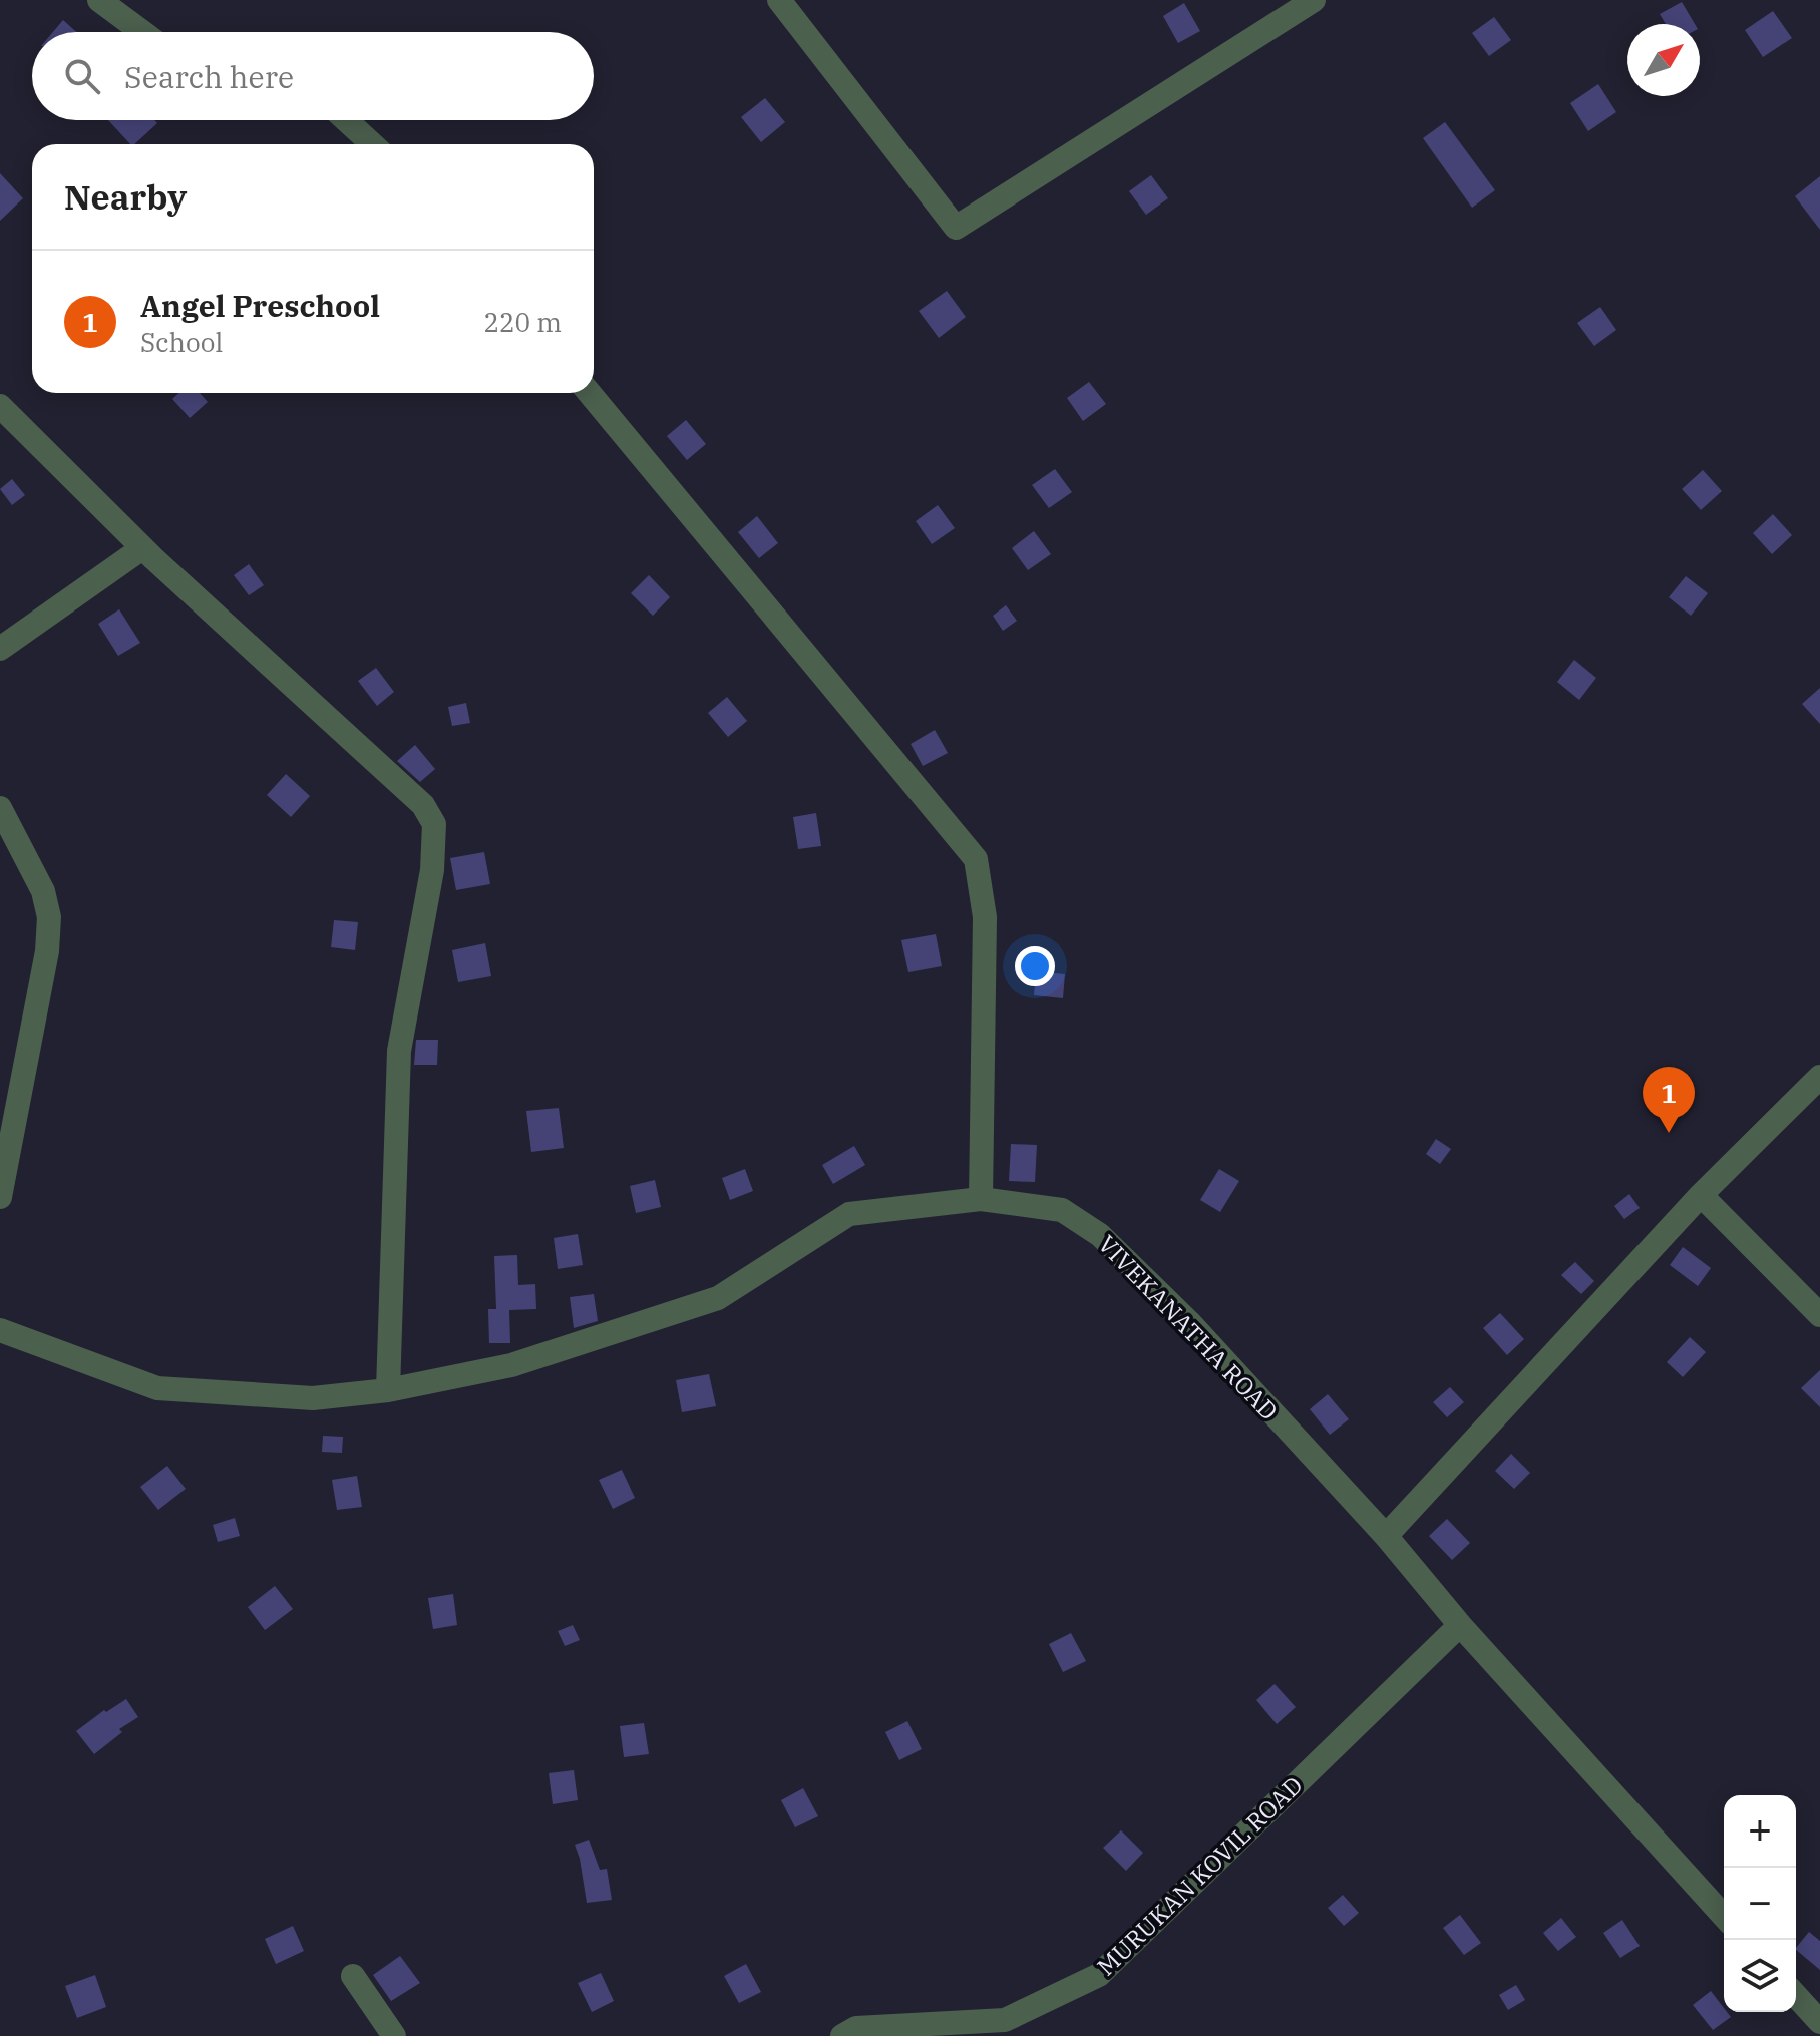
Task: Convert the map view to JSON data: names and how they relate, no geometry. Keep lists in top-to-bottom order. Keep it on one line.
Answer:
{"streets":{"street":["VIVEKANATHA ROAD","MURUKAN KOVIL ROAD"]},"crossings":[["VIVEKANATHA ROAD","MURUKAN KOVIL ROAD"]],"north":"top right","page":{"search":"Search here","heading":"Nearby","list":[{"mark":"1","name":"Angel Preschool","note":"School","value":"220 m"}],"pins":"1","map_buttons":["+","−"]}}
